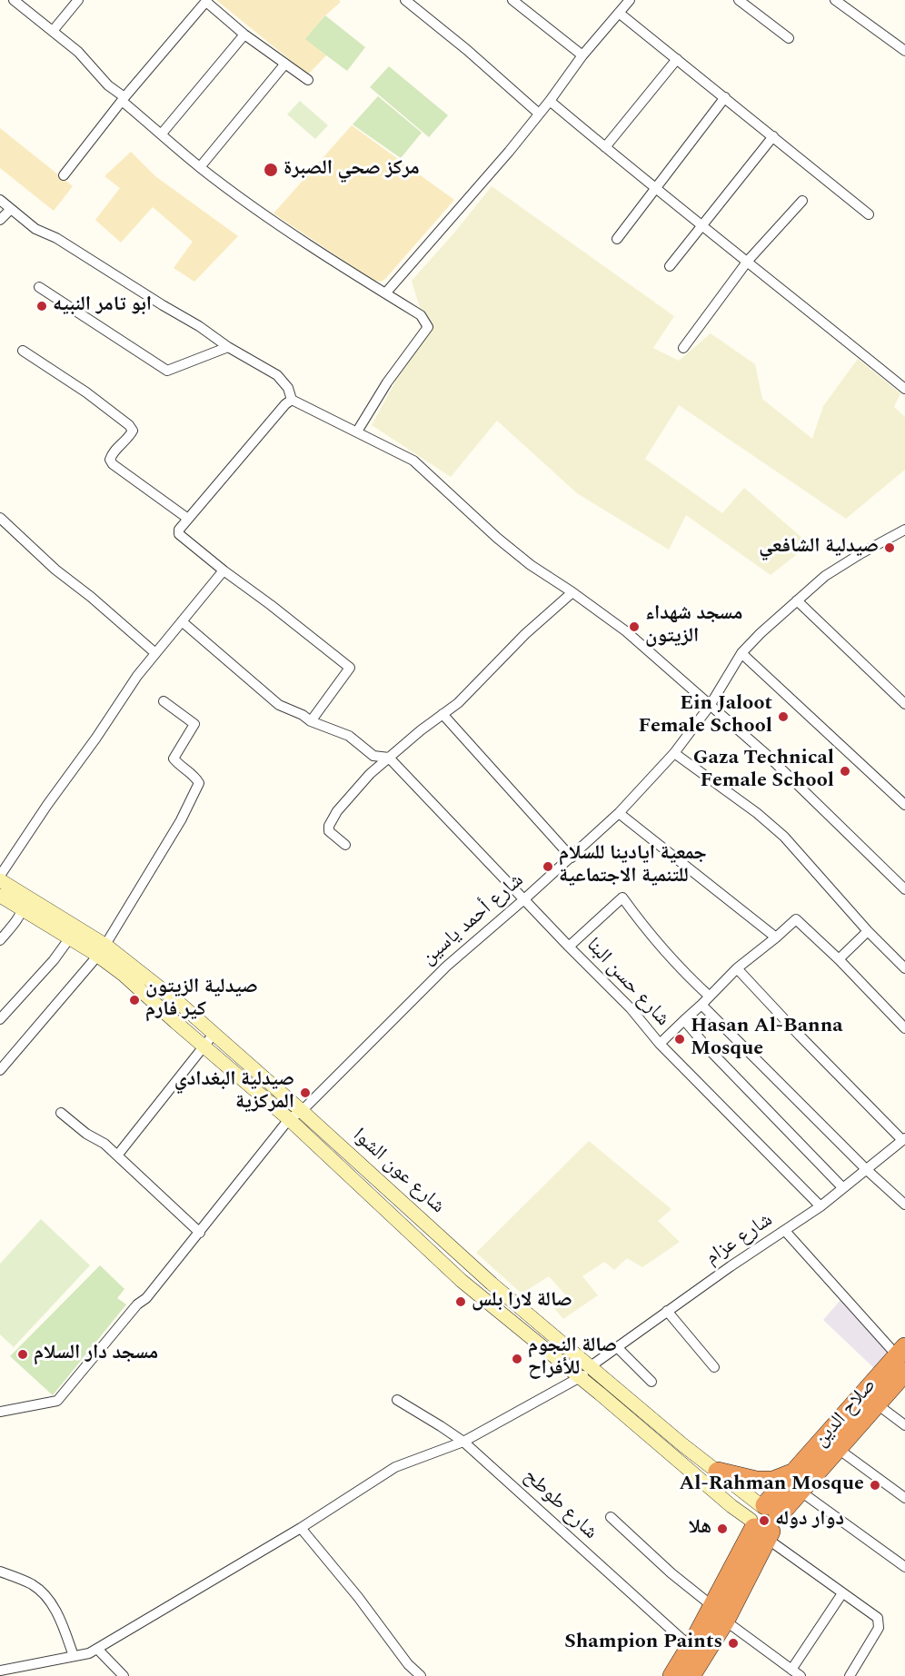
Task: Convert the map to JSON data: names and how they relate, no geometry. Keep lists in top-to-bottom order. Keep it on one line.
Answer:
{"streets":{"highway":["صلاح الدين"],"main road":["شارع عون الشوا"],"street":["شارع أحمد ياسين","شارع حسن البنا","شارع عزام","شارع طوطح"]},"crossings":[["شارع أحمد ياسين","شارع حسن البنا"],["شارع أحمد ياسين","شارع عون الشوا"],["شارع حسن البنا","شارع عزام"],["شارع عون الشوا","شارع عزام"],["شارع عون الشوا","صلاح الدين"],["شارع عزام","شارع طوطح"],["صلاح الدين","شارع طوطح"]],"places":["مركز صحي الصبرة","ابو تامر النبيه","صيدلية الشافعي","مسجد شهداء الزيتون","Ein Jaloot Female School","Gaza Technical Female School","جمعية ايادينا للسلام للتنمية الاجتماعية","صيدلية الزيتون كير فارم","Hasan Al-Banna Mosque","صيدلية البغدادي المركزية","صالة لارا بلس","مسجد دار السلام","صالة النجوم للأفراح","Al-Rahman Mosque","دوار دوله","هلا","Shampion Paints"]}
